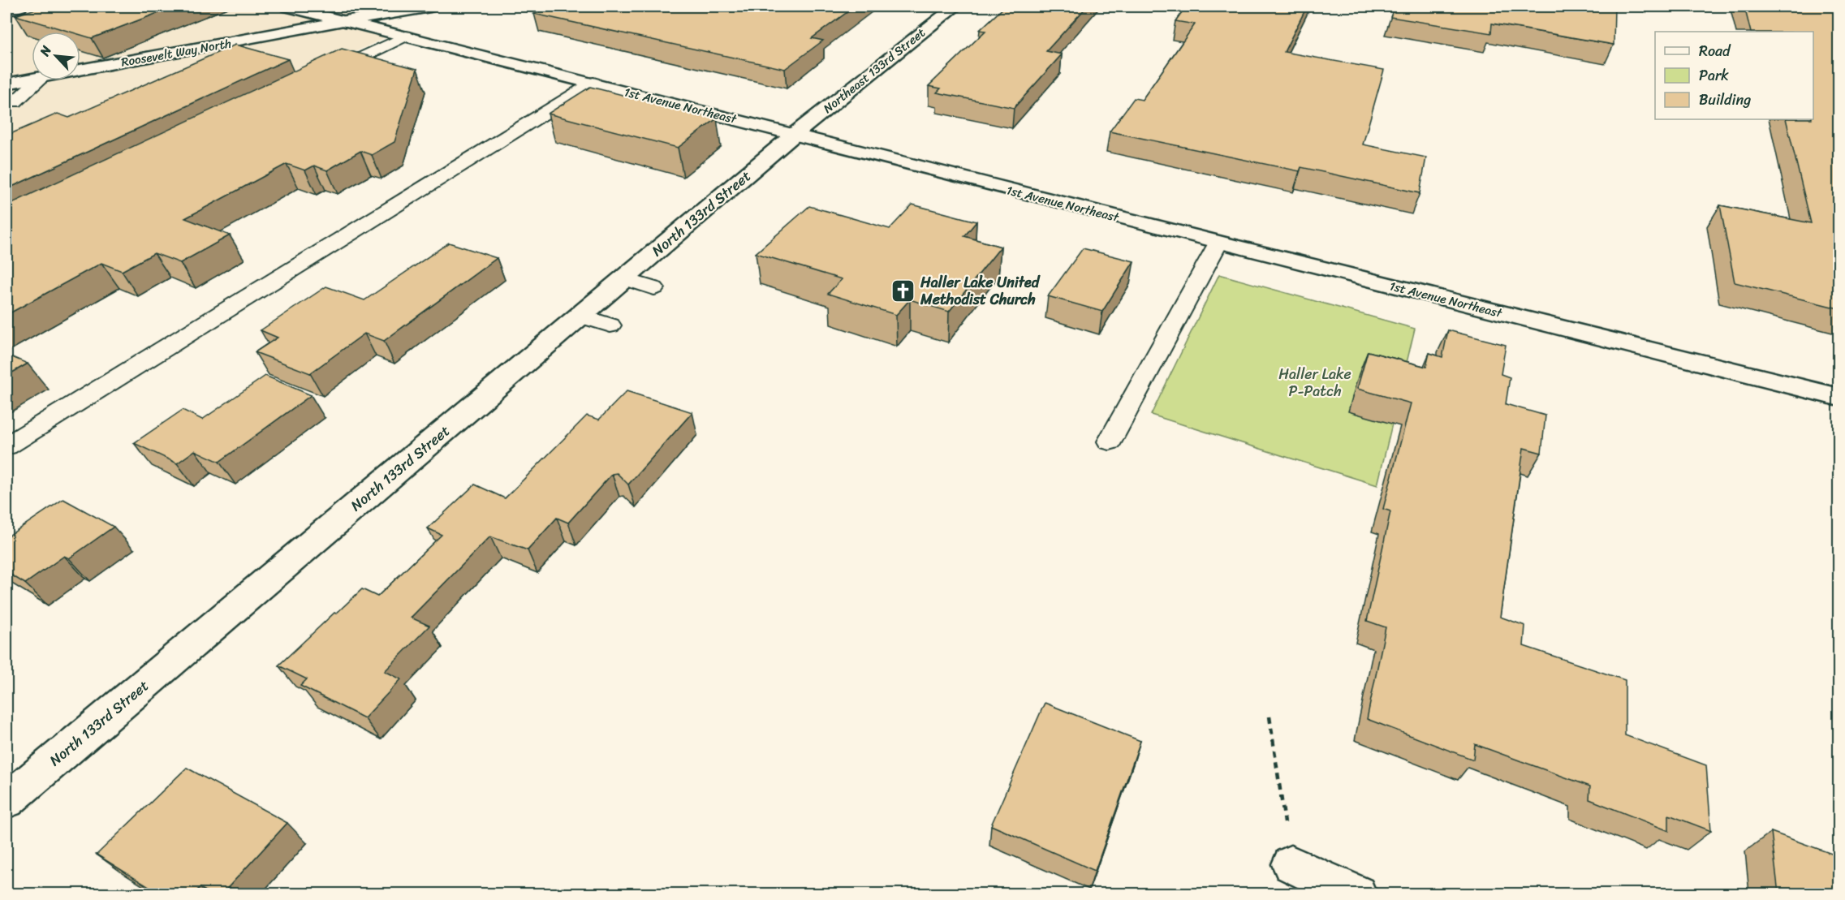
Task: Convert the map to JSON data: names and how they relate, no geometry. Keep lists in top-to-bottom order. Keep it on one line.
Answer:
{"streets":{"street":["Roosevelt Way North","Northeast 133rd Street","1st Avenue Northeast","North 133rd Street"]},"crossings":[["Roosevelt Way North","1st Avenue Northeast"],["Northeast 133rd Street","1st Avenue Northeast"],["Northeast 133rd Street","North 133rd Street"],["1st Avenue Northeast","North 133rd Street"]],"parks":["Haller Lake P-Patch"],"places":{"church":["Haller Lake United Methodist Church"]},"legend":["Road","Park","Building"],"north":"top left"}
